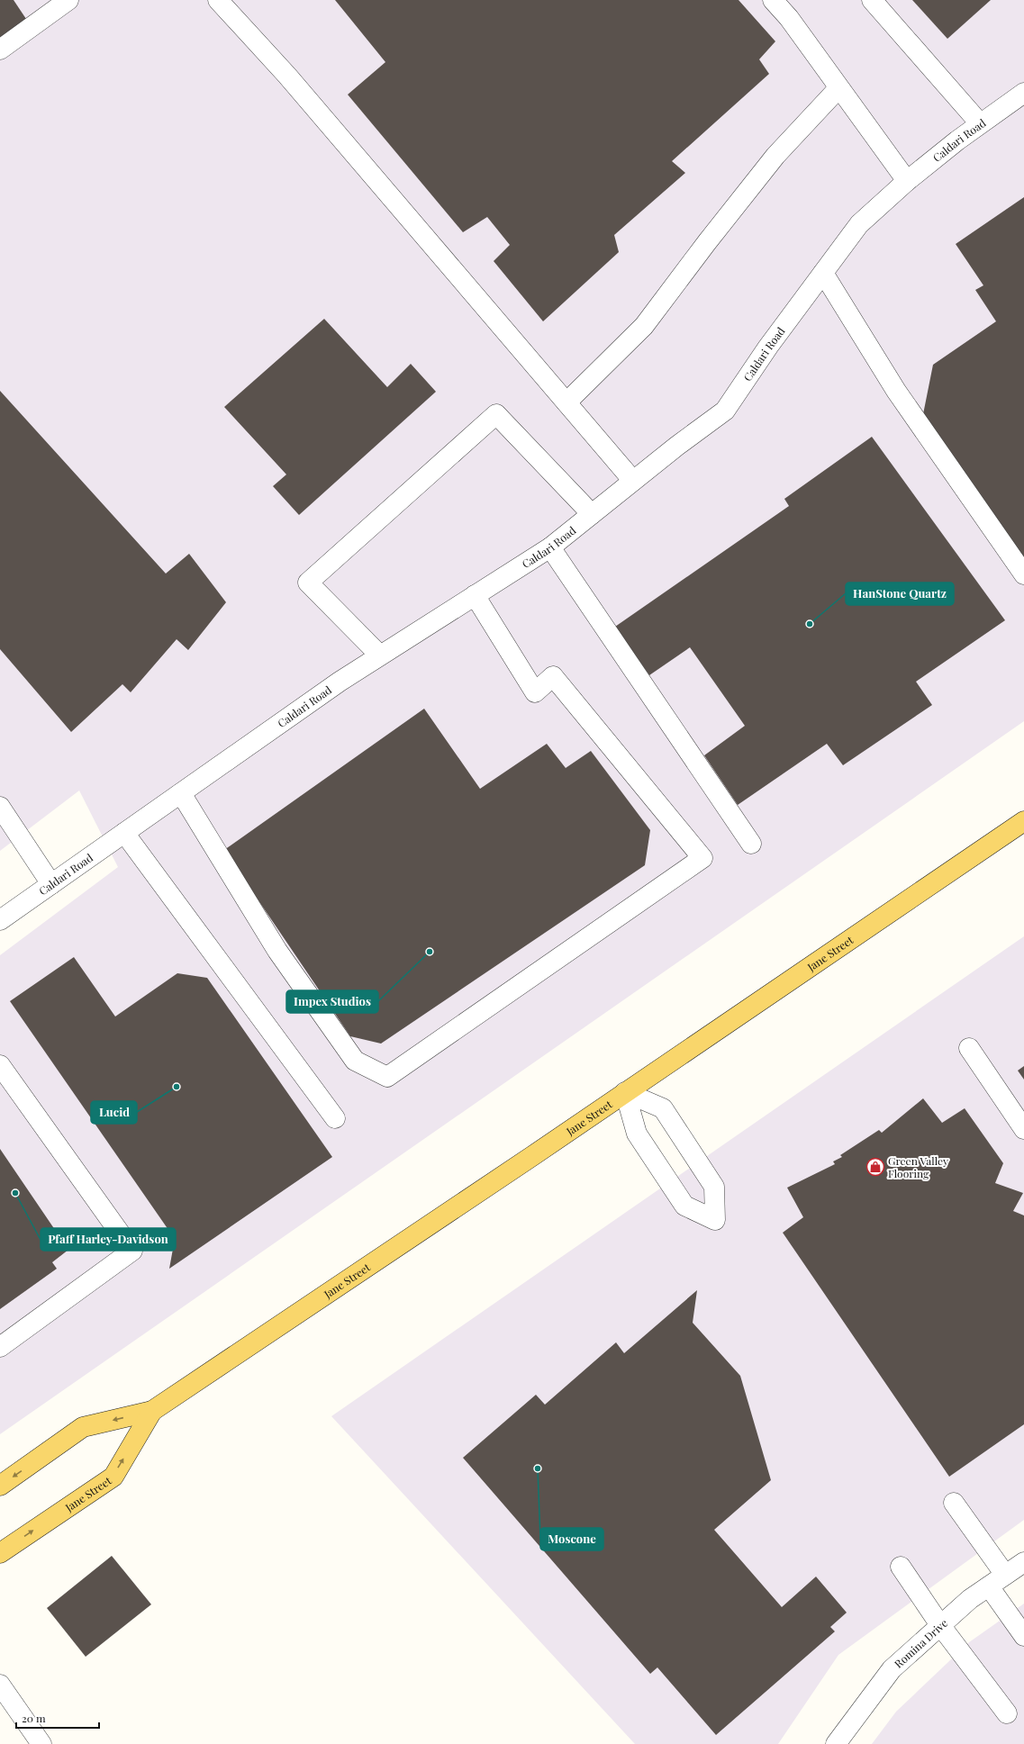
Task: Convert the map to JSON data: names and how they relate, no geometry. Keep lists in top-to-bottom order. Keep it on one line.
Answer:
{"streets":{"main road":["Jane Street"],"street":["Caldari Road","Romina Drive"]},"places":{"other":["HanStone Quartz","Impex Studios","Lucid","Pfaff Harley-Davidson","Moscone"],"shop":["Green Valley Flooring"]},"scale_bar":"20 m"}
